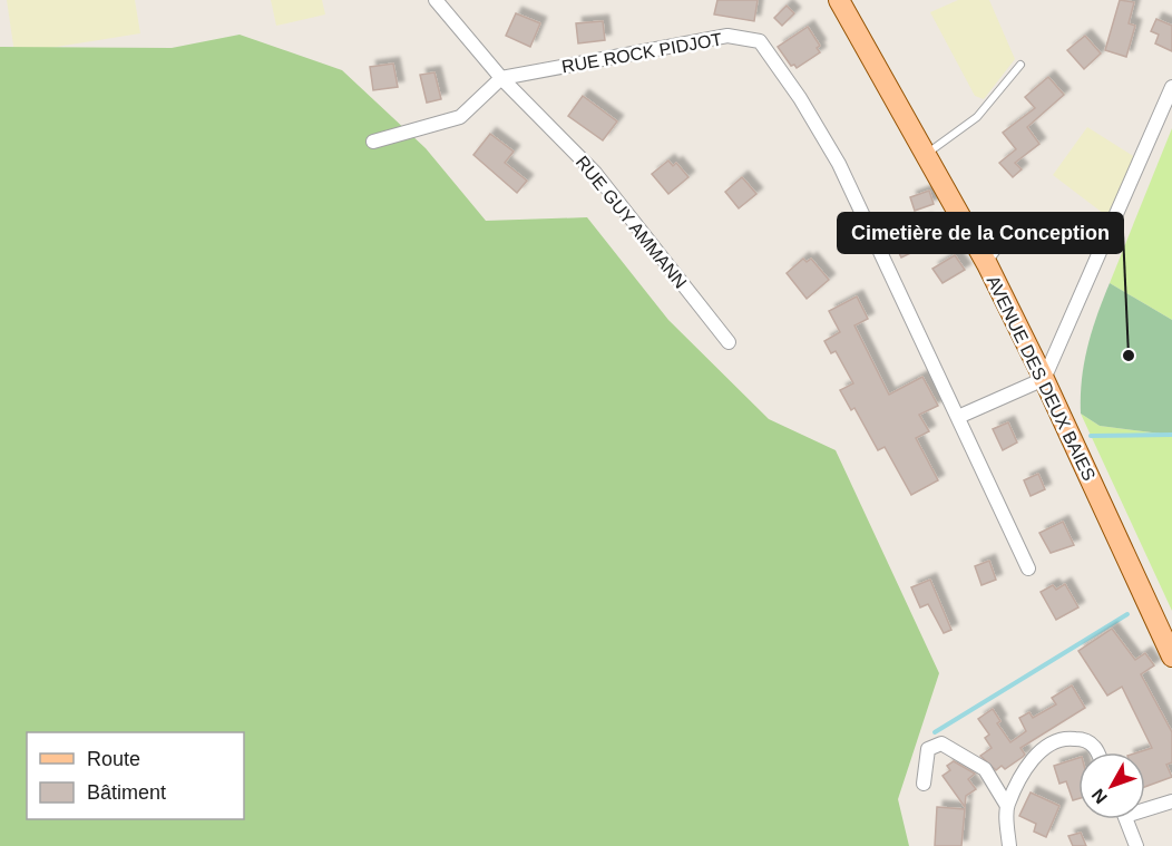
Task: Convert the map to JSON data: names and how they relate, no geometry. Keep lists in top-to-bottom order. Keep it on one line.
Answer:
{"streets":{"main road":["AVENUE DES DEUX BAIES"],"street":["RUE ROCK PIDJOT","RUE GUY AMMANN"]},"crossings":[["RUE ROCK PIDJOT","RUE GUY AMMANN"]],"places":["Cimetière de la Conception"],"legend":["Route","Bâtiment"],"north":"bottom left"}
